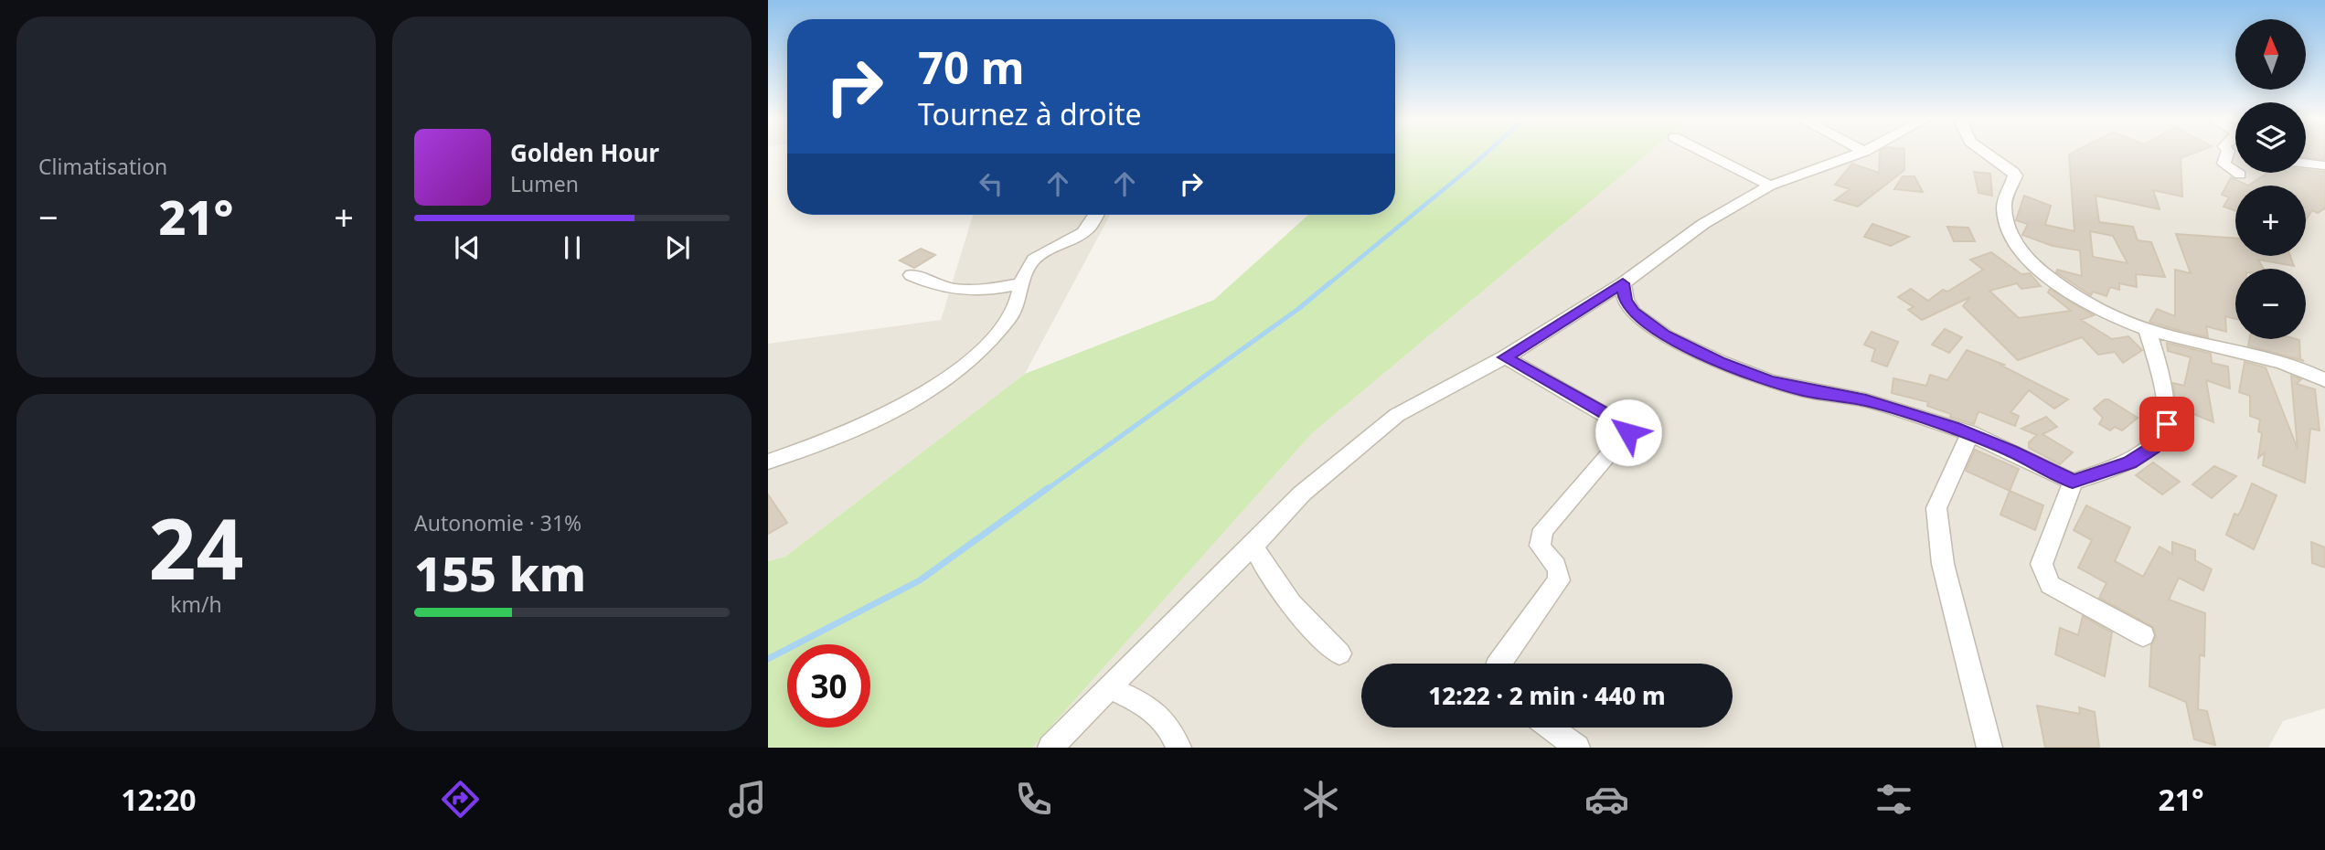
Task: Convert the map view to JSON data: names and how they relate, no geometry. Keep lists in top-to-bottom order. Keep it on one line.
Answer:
{"north":"top","page":{"tile":["Climatisation",["24","km/h"],["Autonomie · 31%","155 km"]],"map_buttons":["+","−"],"turn":["70 m","Tournez à droite"],"song":["Golden Hour","Lumen"],"heat":["−","21°","+"],"limit":"30","trip":"12:22 · 2 min · 440 m","tabs":["12:20","21°"]}}
